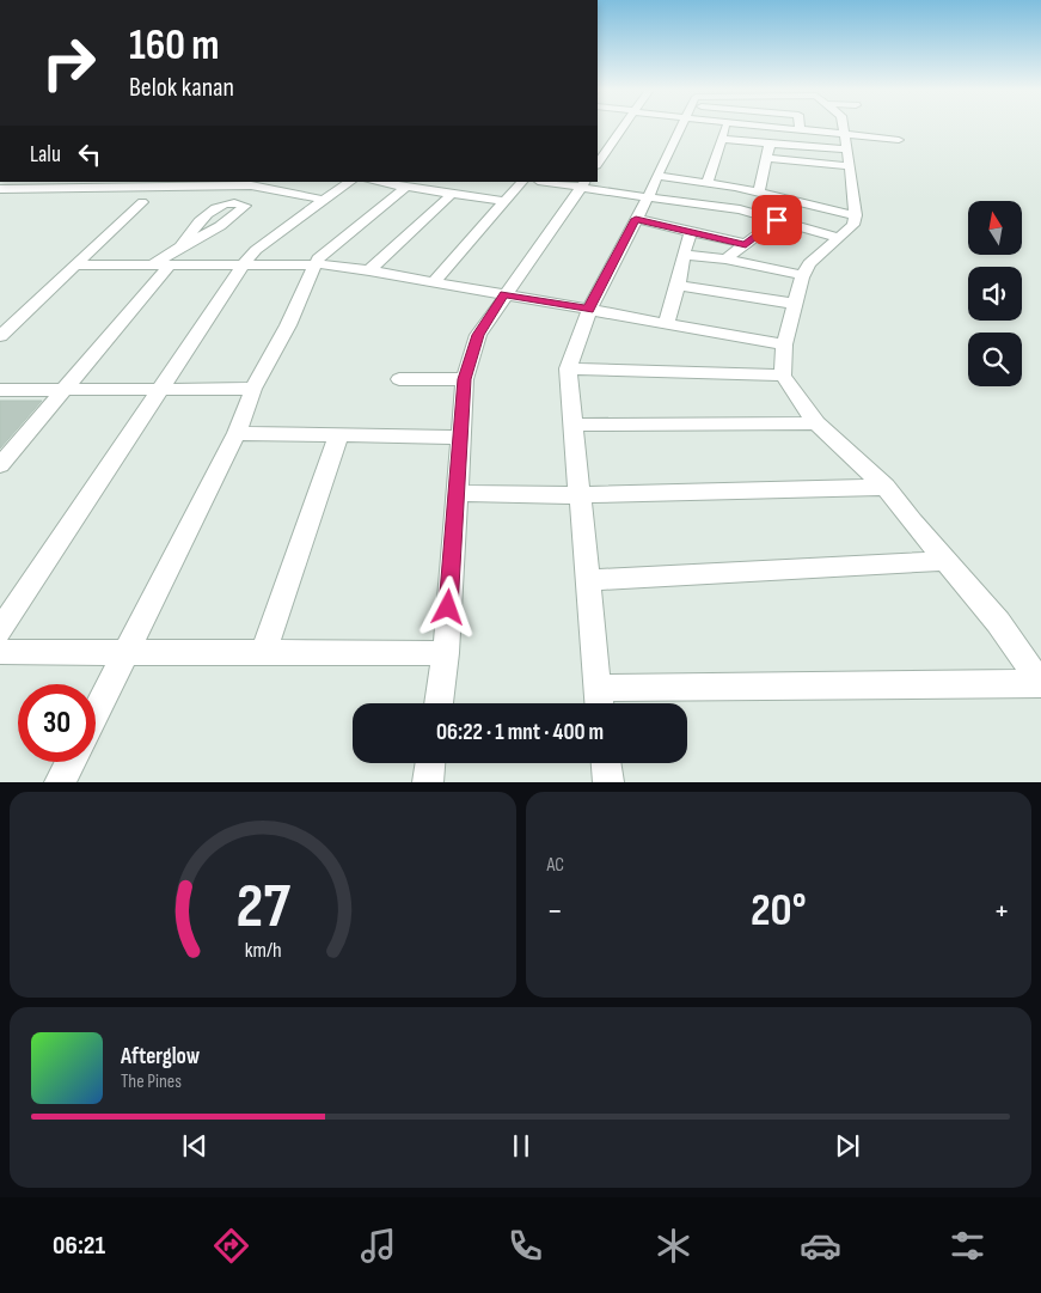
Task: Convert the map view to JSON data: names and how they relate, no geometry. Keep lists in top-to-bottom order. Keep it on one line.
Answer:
{"north":"top","page":{"turn":["160 m","Belok kanan"],"then":"Lalu","limit":"30","trip":"06:22 · 1 mnt · 400 m","tile":"AC","heat":["−","20°","+"],"song":["Afterglow","The Pines"],"tabs":"06:21","gauge":["27","km/h"]}}
